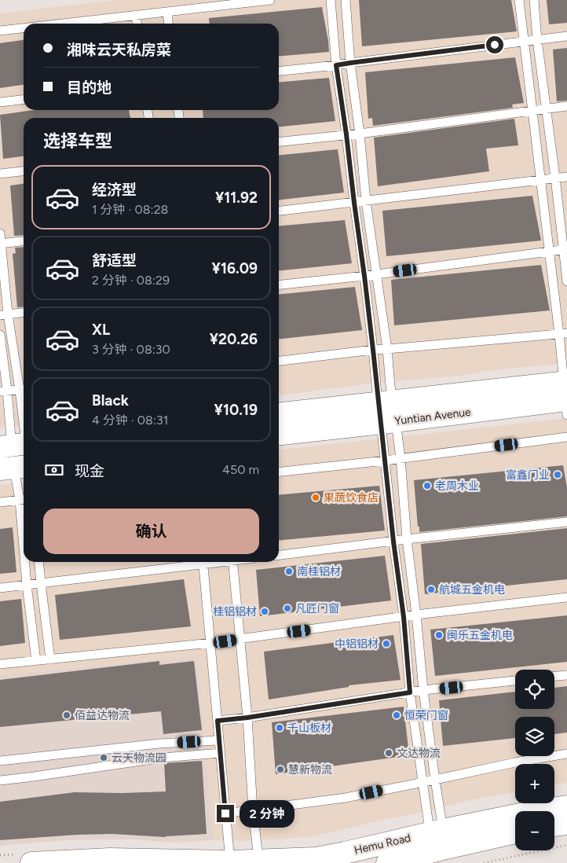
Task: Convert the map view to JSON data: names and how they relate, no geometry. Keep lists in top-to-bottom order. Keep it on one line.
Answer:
{"streets":{"street":["Yuntian Avenue","Hemu Road"]},"places":["富鑫门业","老周木业","果蔬饮食店","南桂铝材","航城五金机电","凡匠门窗","桂铝铝材","闽乐五金机电","中铝铝材","佰益达物流","恒荣门窗","千山板材","文达物流","云天物流园","慧新物流"],"page":{"banner":["湘味云天私房菜","目的地"],"heading":"选择车型","list":[{"name":"经济型","note":"1 分钟 · 08:28","value":"¥11.92"},{"name":"舒适型","note":"2 分钟 · 08:29","value":"¥16.09"},{"name":"XL","note":"3 分钟 · 08:30","value":"¥20.26"},{"name":"Black","note":"4 分钟 · 08:31","value":"¥10.19"}],"pay":["现金","450 m"],"buttons":"确认","map_buttons":["+","−"],"bubble":"2 分钟"}}
